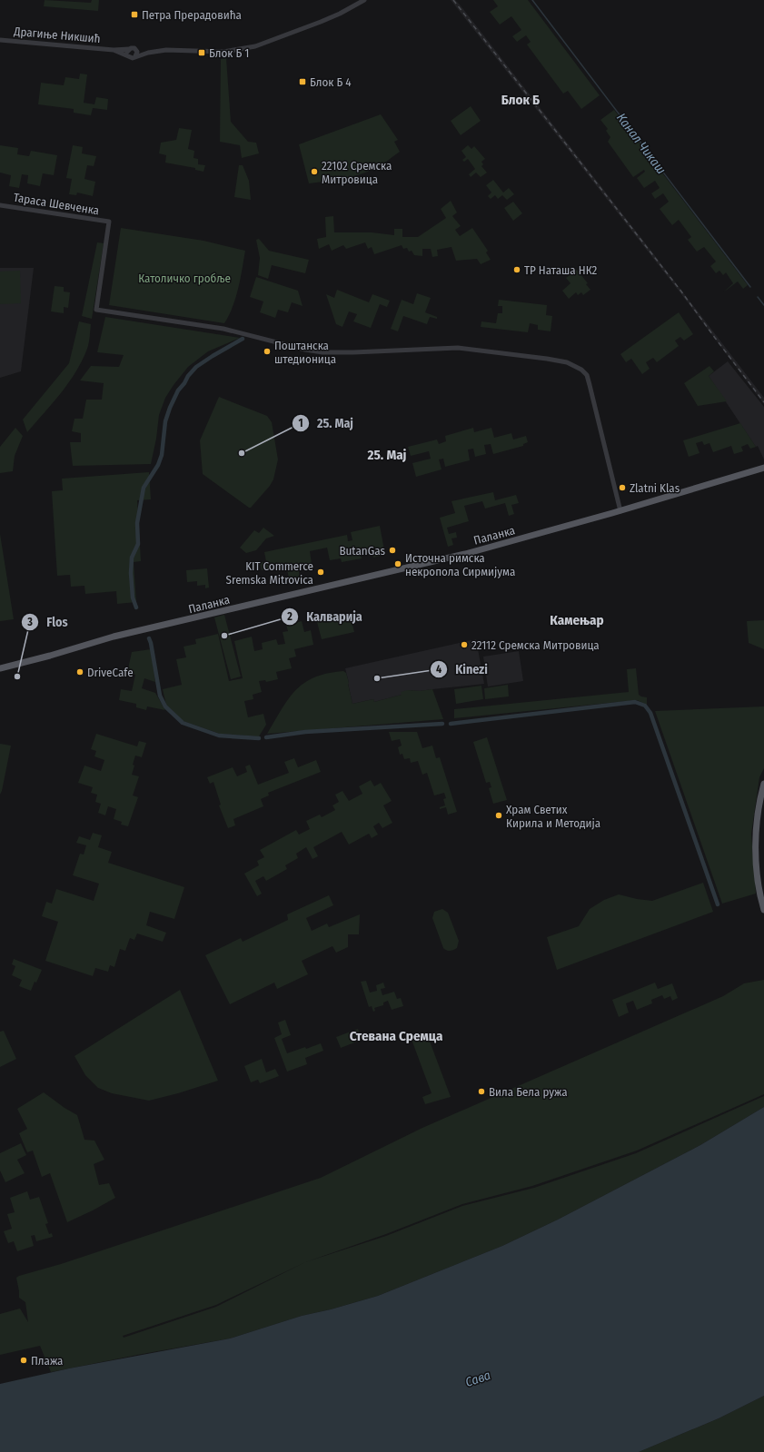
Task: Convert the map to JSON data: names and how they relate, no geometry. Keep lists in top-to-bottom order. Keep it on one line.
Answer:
{"streets":{"main road":["Паланка"],"street":["Драгиње Никшић","Тараса Шевченка"]},"crossings":[["Тараса Шевченка","Паланка"]],"districts":["Блок Б","25. Мај","Камењар","Стевана Сремца"],"water":["Канал Чикаш","Сава"],"parks":["Католичко гробље"],"places":{"transit":["Петра Прерадовића","Блок Б 1","Блок Б 4"],"other":["22102 Сремска Митровица","ТР Наташа НК2","Поштанска штедионица","25. Maj","Zlatni Klas","ButanGas","Источна римска некропола Сирмијума","KIT Commerce Sremska Mitrovica","Калварија","22112 Сремска Митровица","DriveCafe","Flos","Kinezi","Храм Светих Кирила и Методија","Вила Бела ружа","Плажа"]}}
